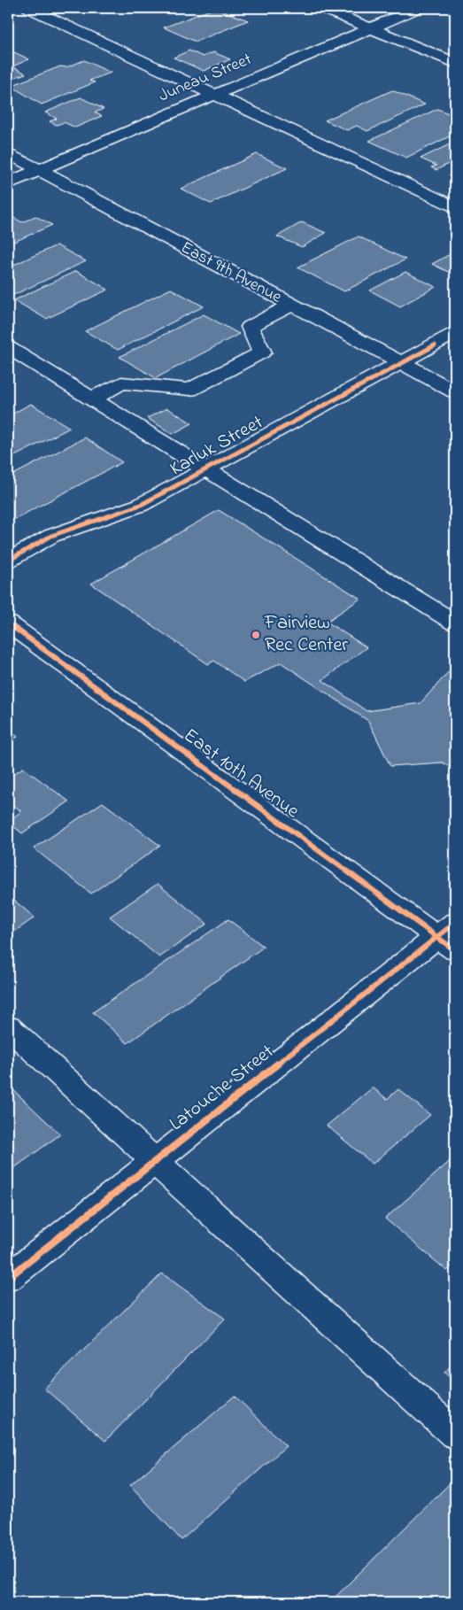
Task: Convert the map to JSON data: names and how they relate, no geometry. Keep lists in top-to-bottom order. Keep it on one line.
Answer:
{"streets":{"street":["Juneau Street","East 9th Avenue","Karluk Street","East 10th Avenue","Latouche Street"]},"crossings":[["Juneau Street","East 9th Avenue"],["East 9th Avenue","Karluk Street"],["East 10th Avenue","Latouche Street"]],"places":["Fairview Rec Center"]}
